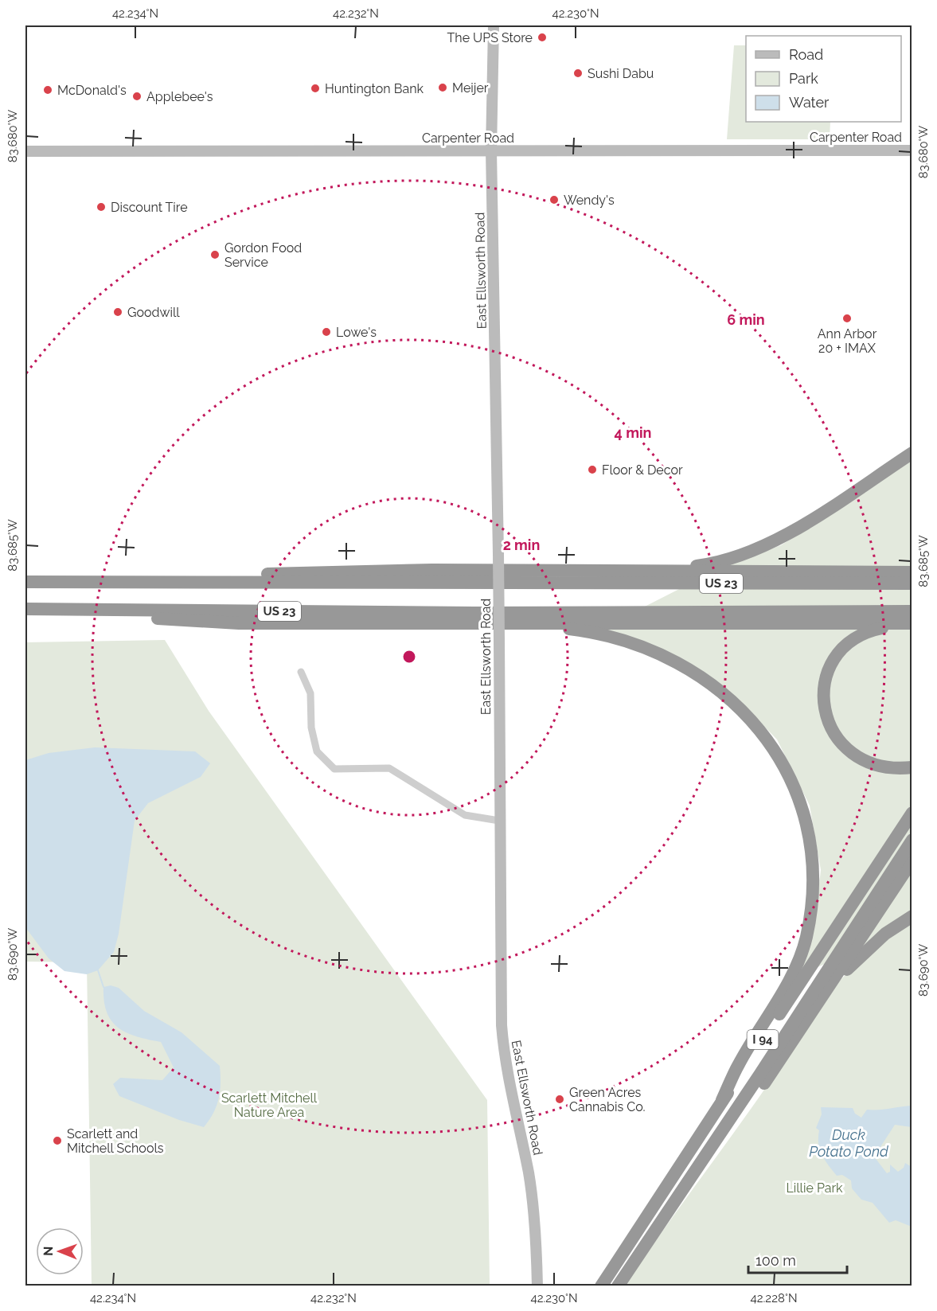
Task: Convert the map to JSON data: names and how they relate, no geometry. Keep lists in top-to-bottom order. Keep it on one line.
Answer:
{"streets":{"highway":["US 23","I 94"],"main road":["Carpenter Road","East Ellsworth Road"]},"crossings":[["Carpenter Road","East Ellsworth Road"]],"water":["Duck Potato Pond"],"parks":["Scarlett Mitchell Nature Area","Lillie Park"],"places":["The UPS Store","Sushi Dabu","Meijer","Huntington Bank","McDonald's","Applebee's","Wendy's","Discount Tire","Gordon Food Service","Goodwill","Ann Arbor 20 + IMAX","Lowe's","Floor & Decor","Green Acres Cannabis Co.","Scarlett and Mitchell Schools"],"legend":["Road","Park","Water"],"scale_bar":"100 m","north":"left","coordinates":["42.234°N","42.232°N","42.230°N","83.680°W","83.685°W","83.690°W","42.228°N"],"rings":["6 min","4 min","2 min"]}
